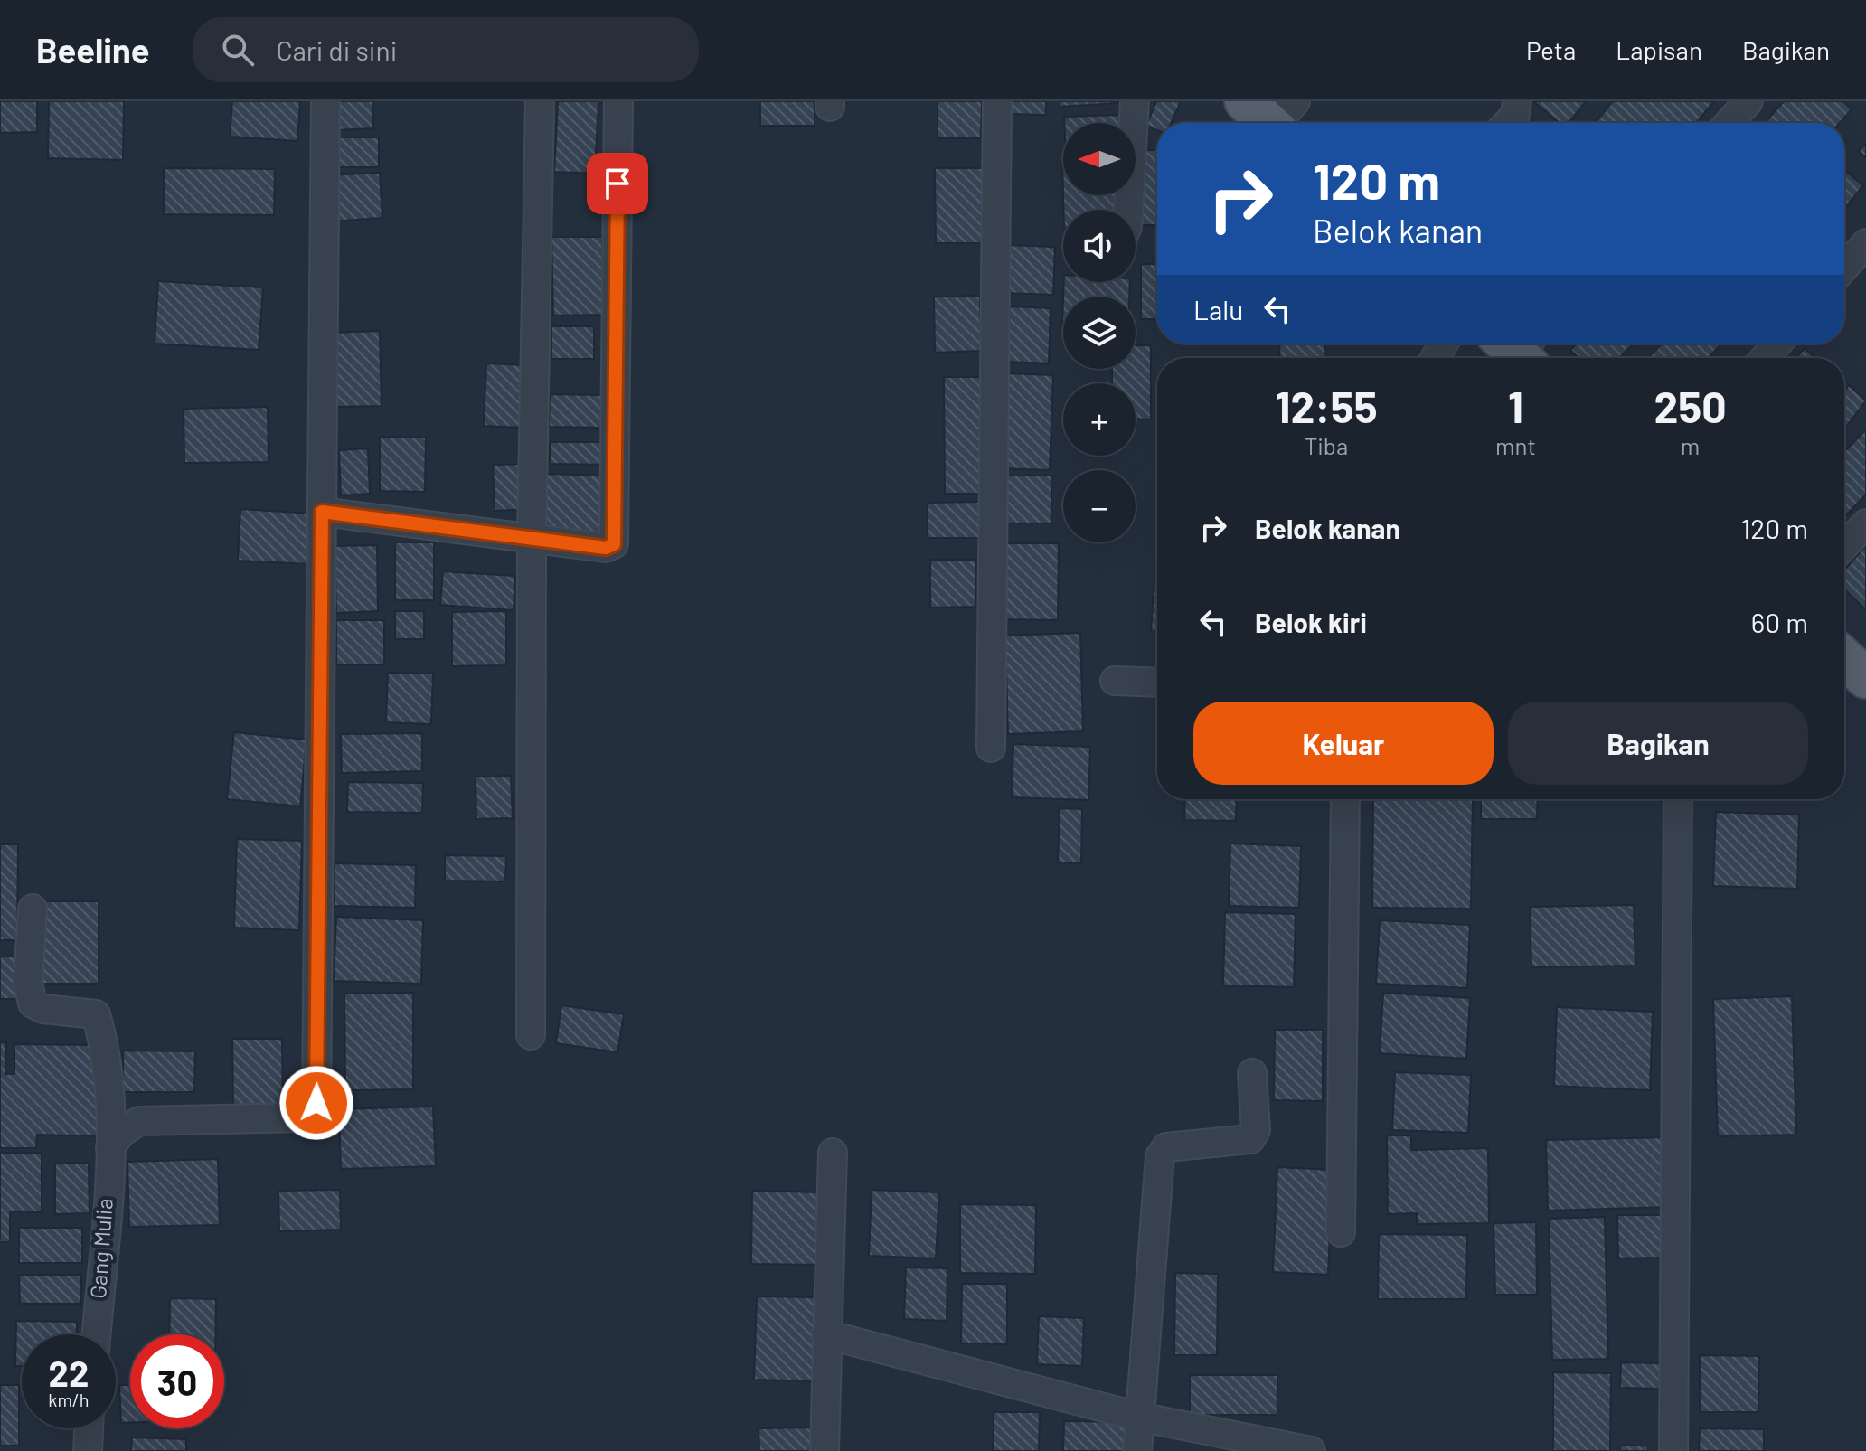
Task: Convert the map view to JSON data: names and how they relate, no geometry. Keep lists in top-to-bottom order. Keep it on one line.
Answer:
{"streets":{"street":["Gang Mulia"]},"north":"left","page":{"header":"Beeline","search":"Cari di sini","nav":["Peta","Lapisan","Bagikan"],"map_buttons":["+","−"],"turn":["120 m","Belok kanan"],"then":"Lalu","eta":["12:55","Tiba","1","mnt","250","m"],"list":[{"name":"Belok kanan","value":"120 m"},{"name":"Belok kiri","value":"60 m"}],"buttons":["Keluar","Bagikan"],"speed":"22 km/h","limit":"30"}}
